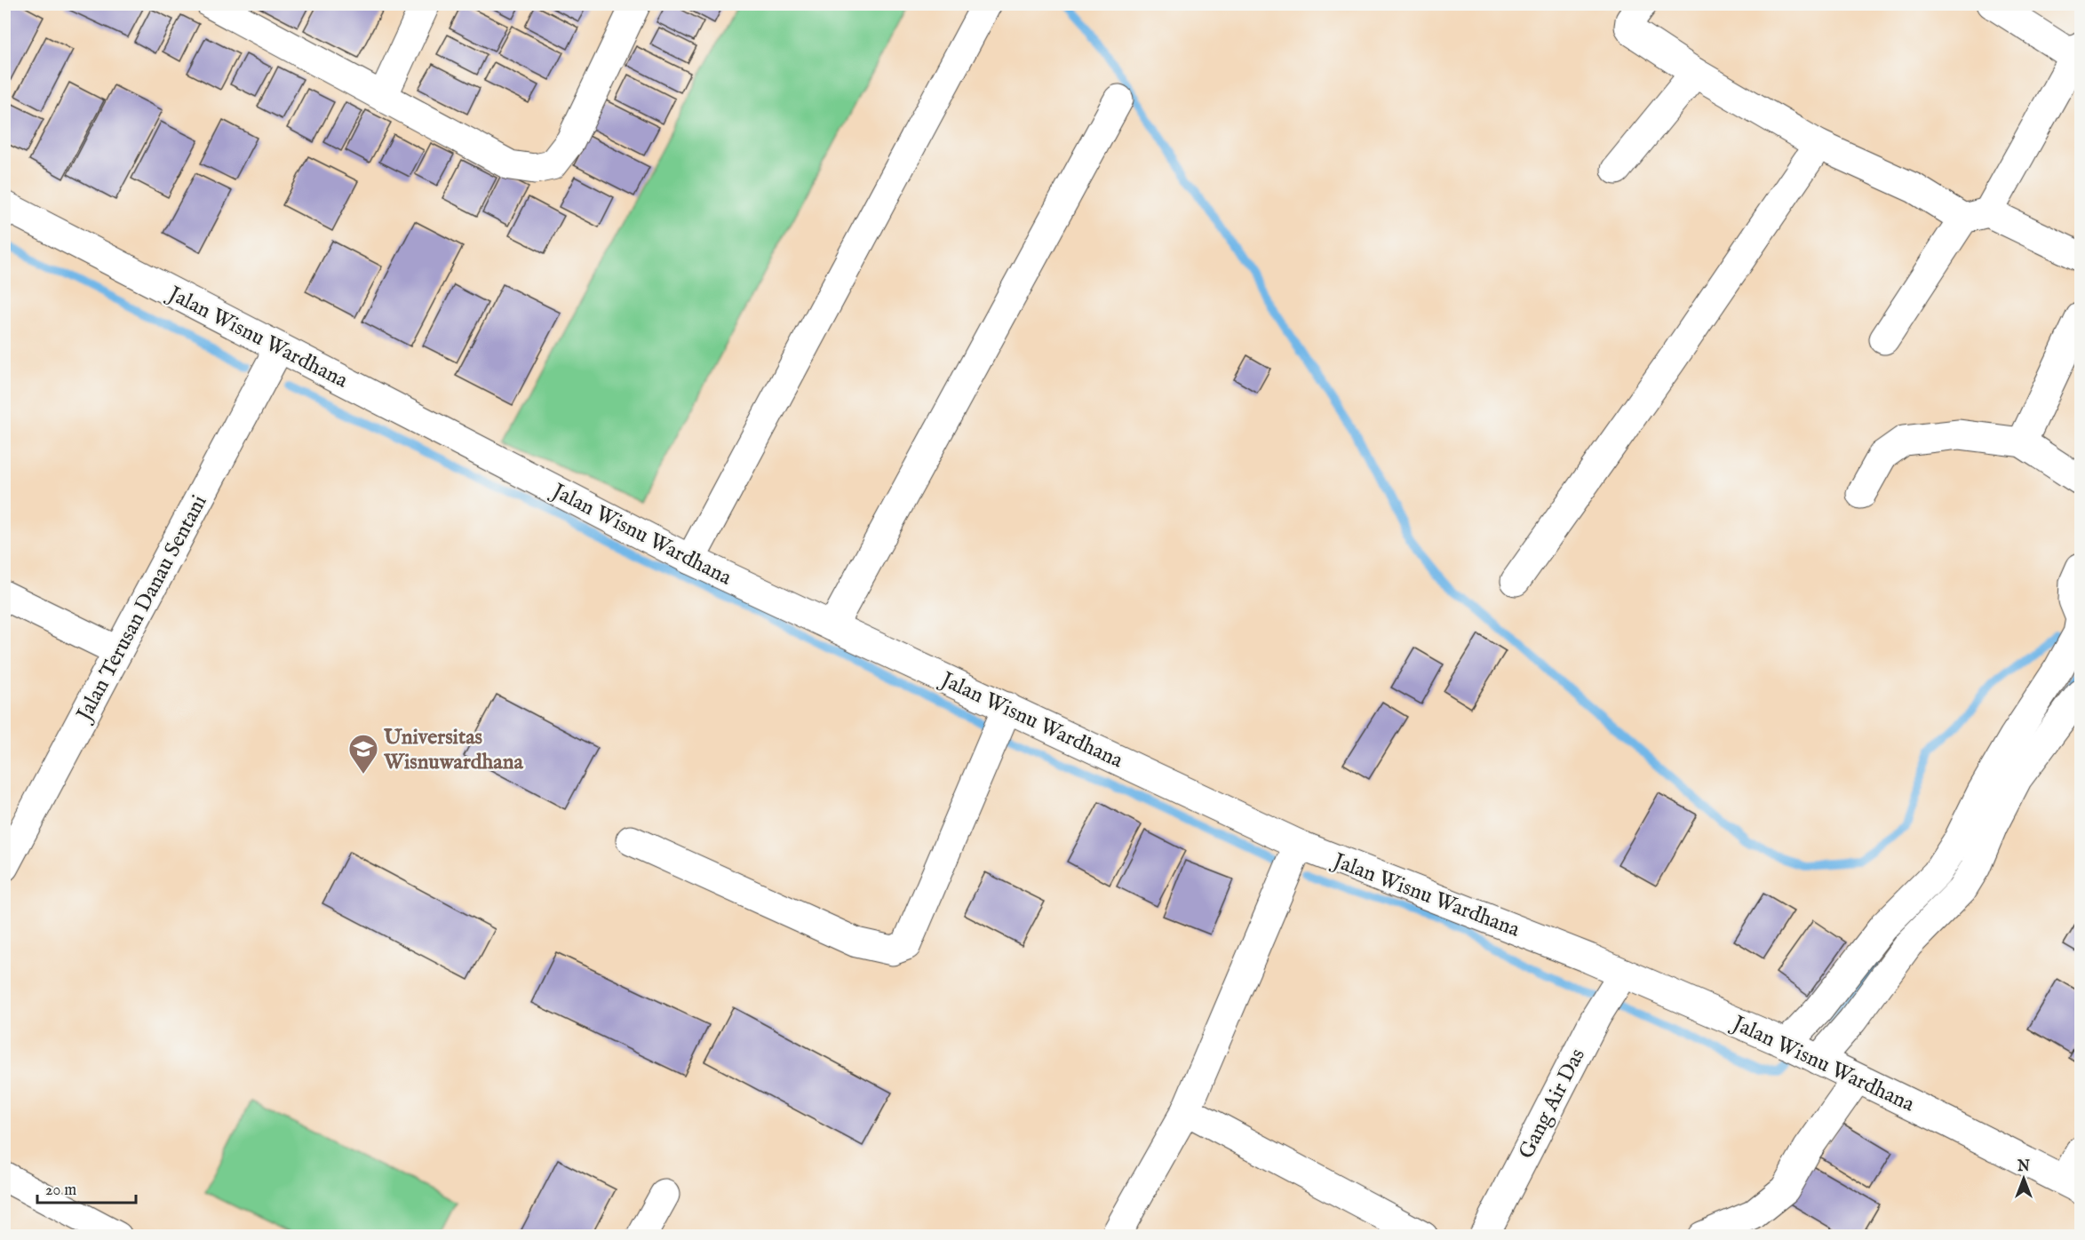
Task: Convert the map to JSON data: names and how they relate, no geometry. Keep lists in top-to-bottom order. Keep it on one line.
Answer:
{"streets":{"street":["Jalan Wisnu Wardhana","Jalan Terusan Danau Sentani","Gang Air Das"]},"crossings":[["Jalan Wisnu Wardhana","Jalan Terusan Danau Sentani"],["Jalan Wisnu Wardhana","Gang Air Das"]],"places":{"school or university":["Universitas Wisnuwardhana"]},"scale_bar":"20 m","north":"top"}
